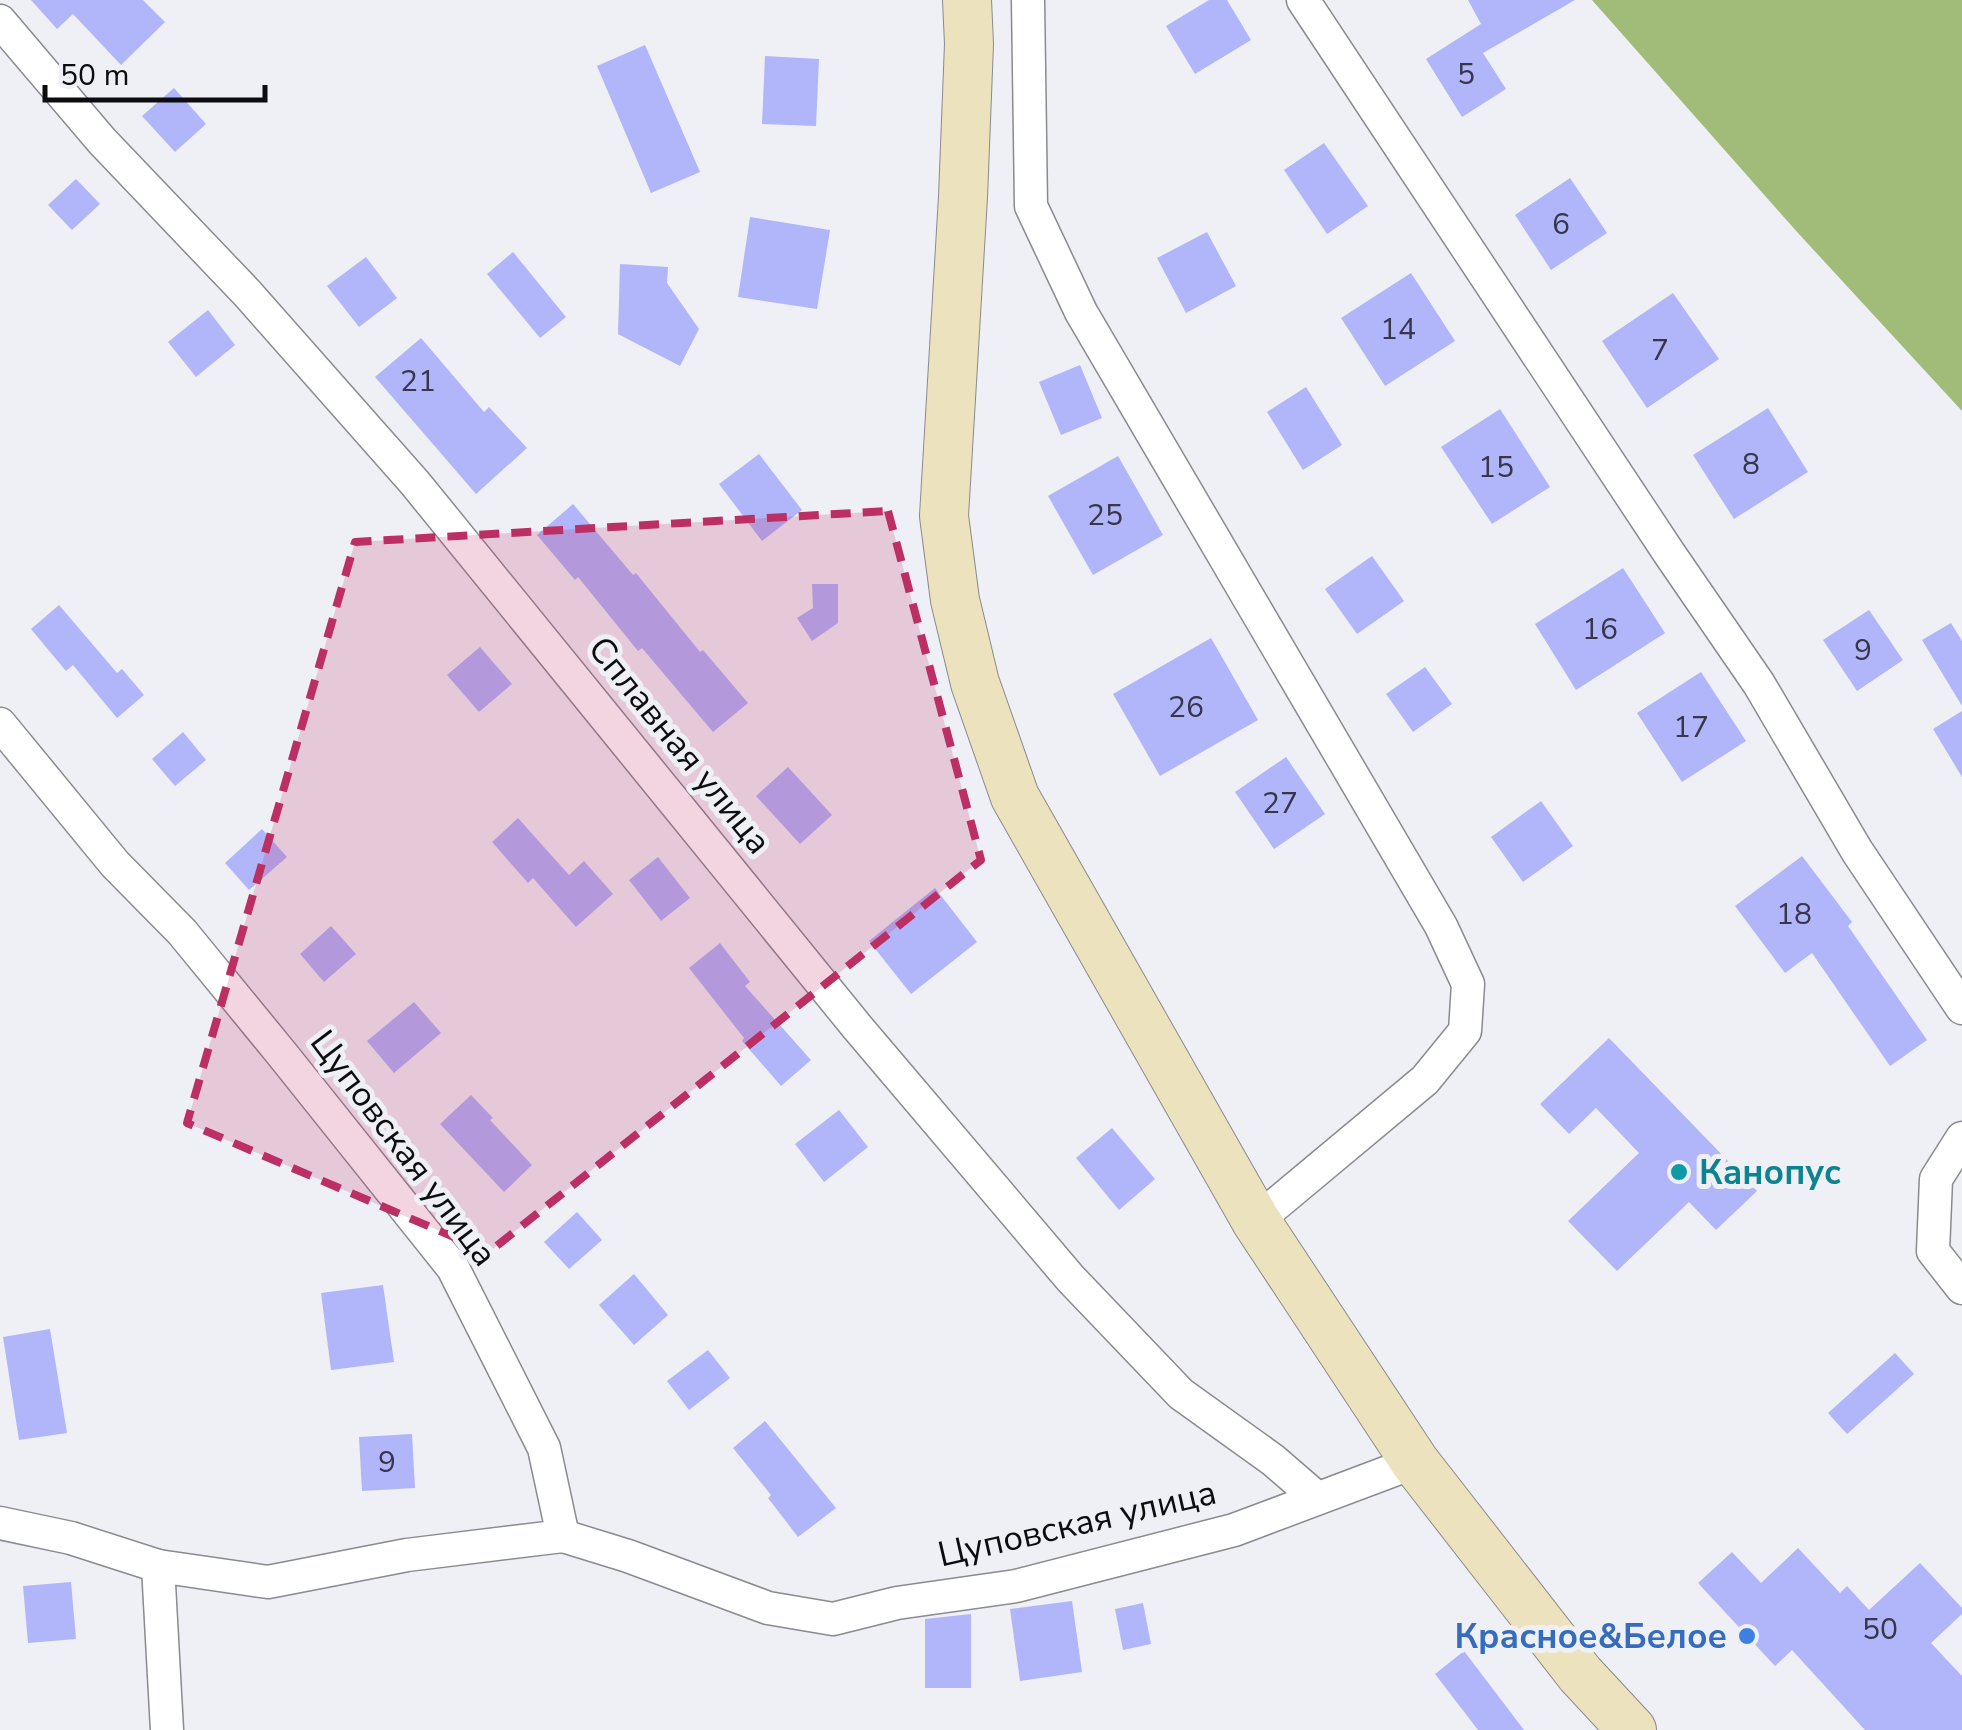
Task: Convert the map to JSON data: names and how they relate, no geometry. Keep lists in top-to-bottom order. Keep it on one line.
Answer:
{"streets":{"street":["Сплавная улица","Цуповская улица"]},"crossings":[["Сплавная улица","Цуповская улица"]],"places":["Канопус","Красное&Белое"],"house_numbers":["5","6","14","7","21","8","15","25","16","9","26","17","27","18","9","50"],"scale_bar":"50 m"}
